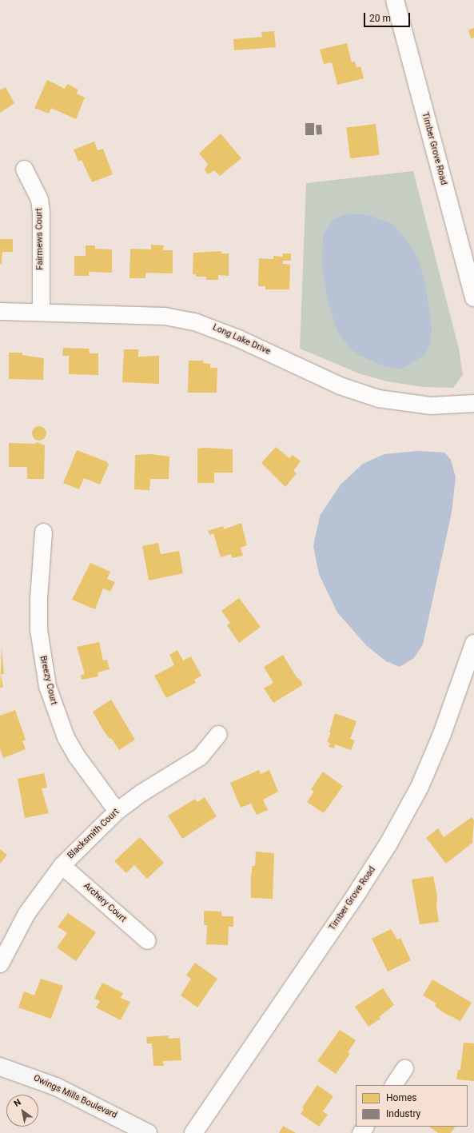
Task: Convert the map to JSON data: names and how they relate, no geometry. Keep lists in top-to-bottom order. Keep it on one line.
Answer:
{"streets":{"main road":["Owings Mills Boulevard"],"street":["Timber Grove Road","Fairmews Court","Long Lake Drive","Breezy Court","Blacksmith Court","Archery Court"]},"crossings":[["Fairmews Court","Long Lake Drive"],["Breezy Court","Blacksmith Court"],["Blacksmith Court","Archery Court"]],"legend":["Homes","Industry"],"scale_bar":"20 m","north":"top left"}
